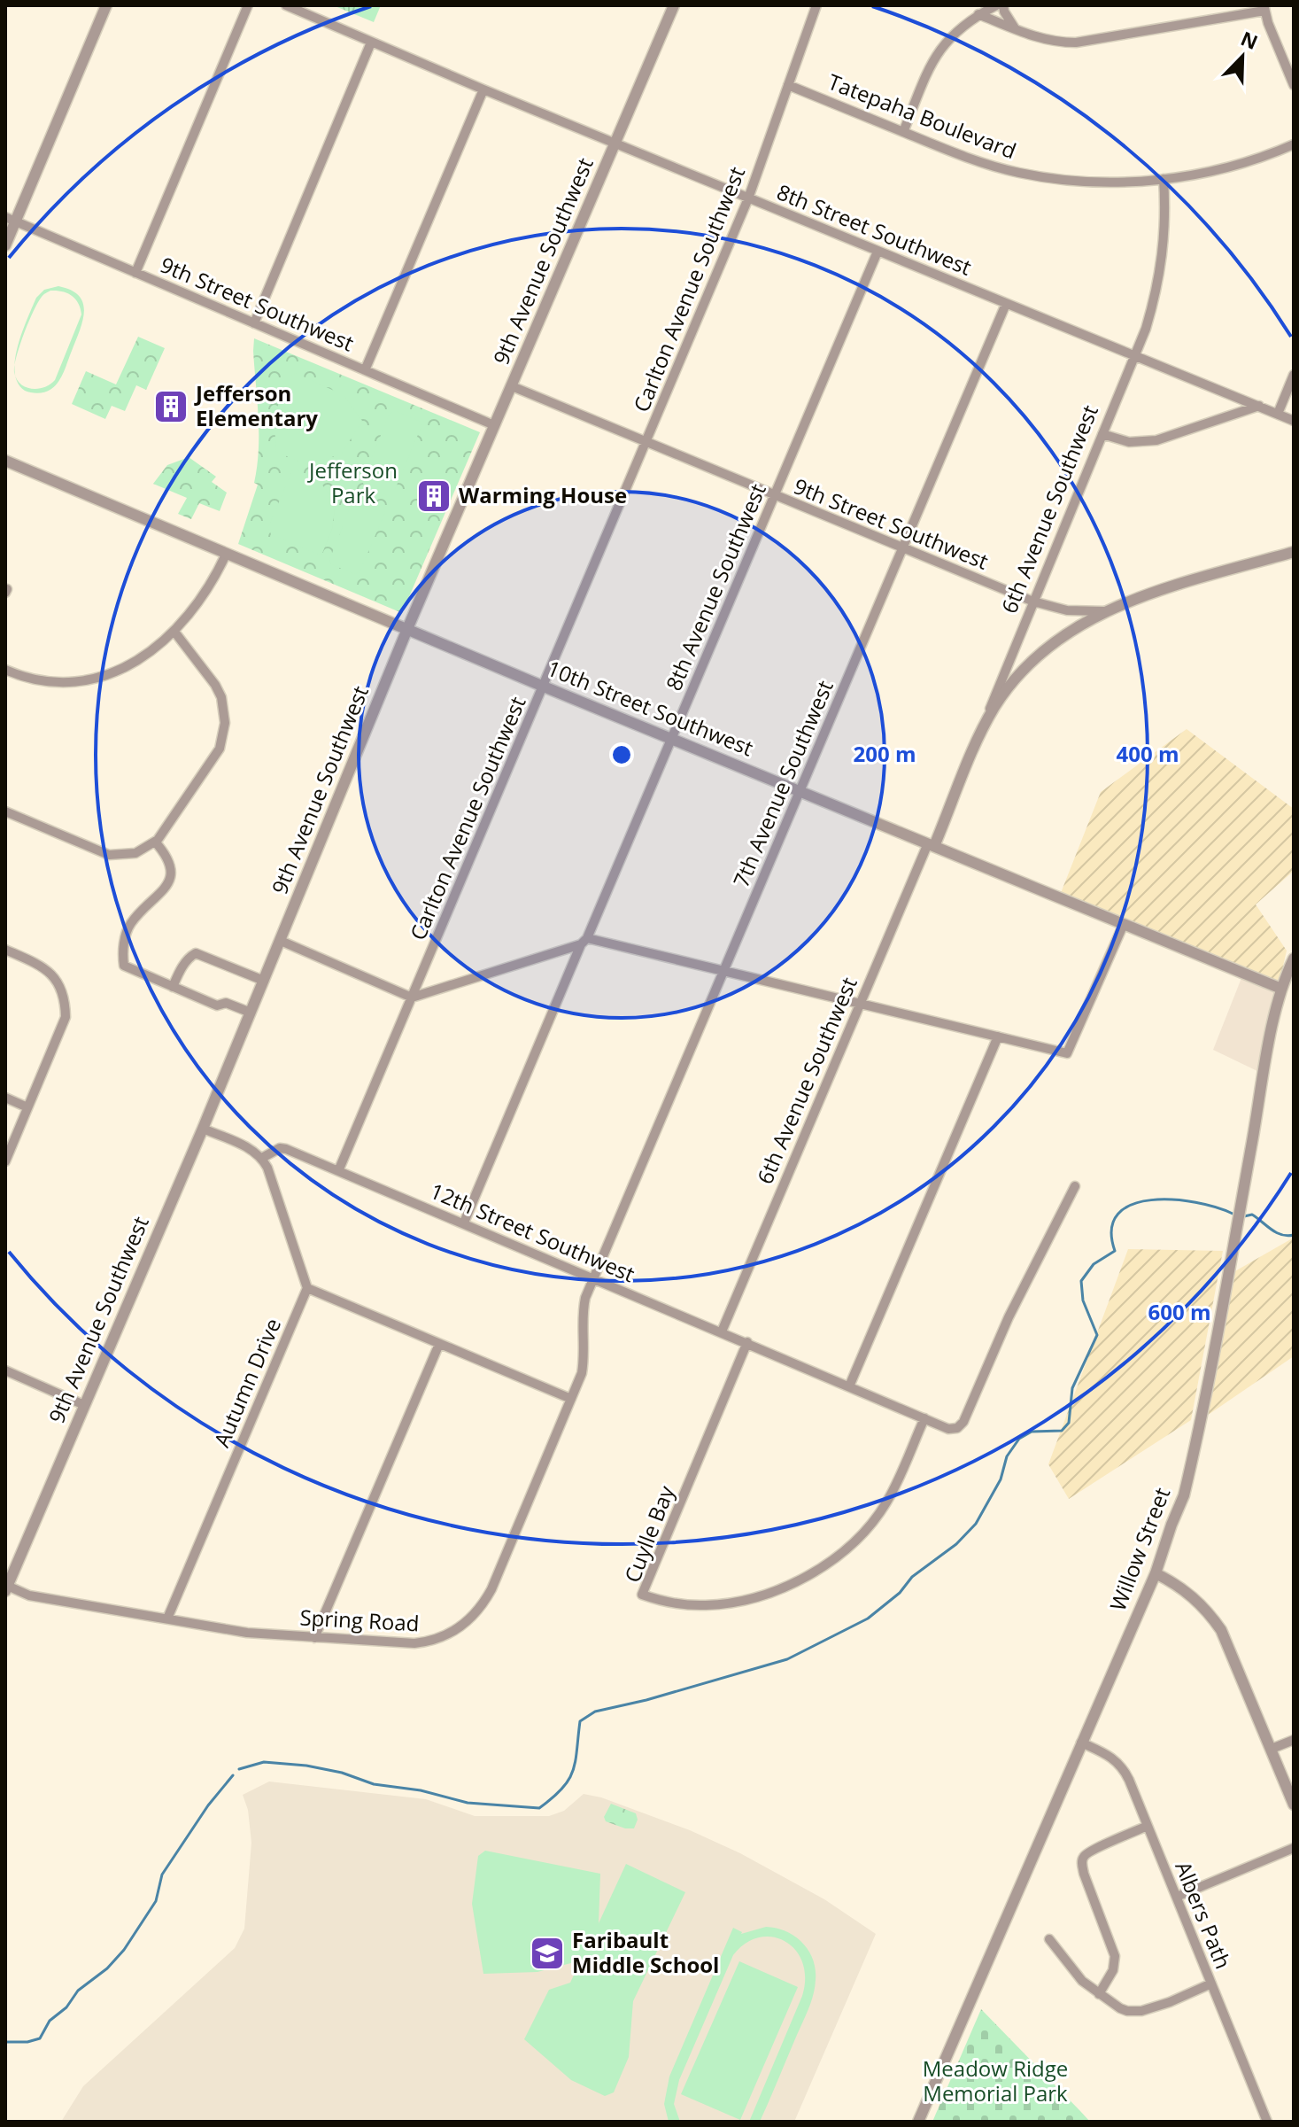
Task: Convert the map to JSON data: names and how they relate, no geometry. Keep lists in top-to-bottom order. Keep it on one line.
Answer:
{"streets":{"street":["Tatepaha Boulevard","8th Street Southwest","9th Avenue Southwest","Carlton Avenue Southwest","9th Street Southwest","6th Avenue Southwest","8th Avenue Southwest","10th Street Southwest","7th Avenue Southwest","12th Street Southwest","Autumn Drive","Cuylle Bay","Willow Street","Spring Road","Albers Path"]},"crossings":[["Tatepaha Boulevard","Carlton Avenue Southwest"],["Tatepaha Boulevard","6th Avenue Southwest"],["8th Street Southwest","9th Avenue Southwest"],["8th Street Southwest","Carlton Avenue Southwest"],["8th Street Southwest","6th Avenue Southwest"],["8th Street Southwest","8th Avenue Southwest"],["8th Street Southwest","7th Avenue Southwest"],["9th Avenue Southwest","9th Street Southwest"],["9th Avenue Southwest","10th Street Southwest"],["9th Avenue Southwest","Spring Road"],["Carlton Avenue Southwest","9th Street Southwest"],["Carlton Avenue Southwest","10th Street Southwest"],["Carlton Avenue Southwest","12th Street Southwest"],["9th Street Southwest","6th Avenue Southwest"],["9th Street Southwest","8th Avenue Southwest"],["9th Street Southwest","7th Avenue Southwest"],["6th Avenue Southwest","10th Street Southwest"],["6th Avenue Southwest","12th Street Southwest"],["8th Avenue Southwest","10th Street Southwest"],["8th Avenue Southwest","12th Street Southwest"],["10th Street Southwest","7th Avenue Southwest"],["10th Street Southwest","Willow Street"],["7th Avenue Southwest","12th Street Southwest"],["7th Avenue Southwest","Spring Road"],["12th Street Southwest","Cuylle Bay"],["12th Street Southwest","Spring Road"],["Autumn Drive","Spring Road"],["Willow Street","Albers Path"]],"parks":["Jefferson Park","Meadow Ridge Memorial Park"],"places":{"building":["Jefferson Elementary","Warming House"],"school or university":["Faribault Middle School"]},"north":"top right","rings":["200 m","400 m","600 m"]}
